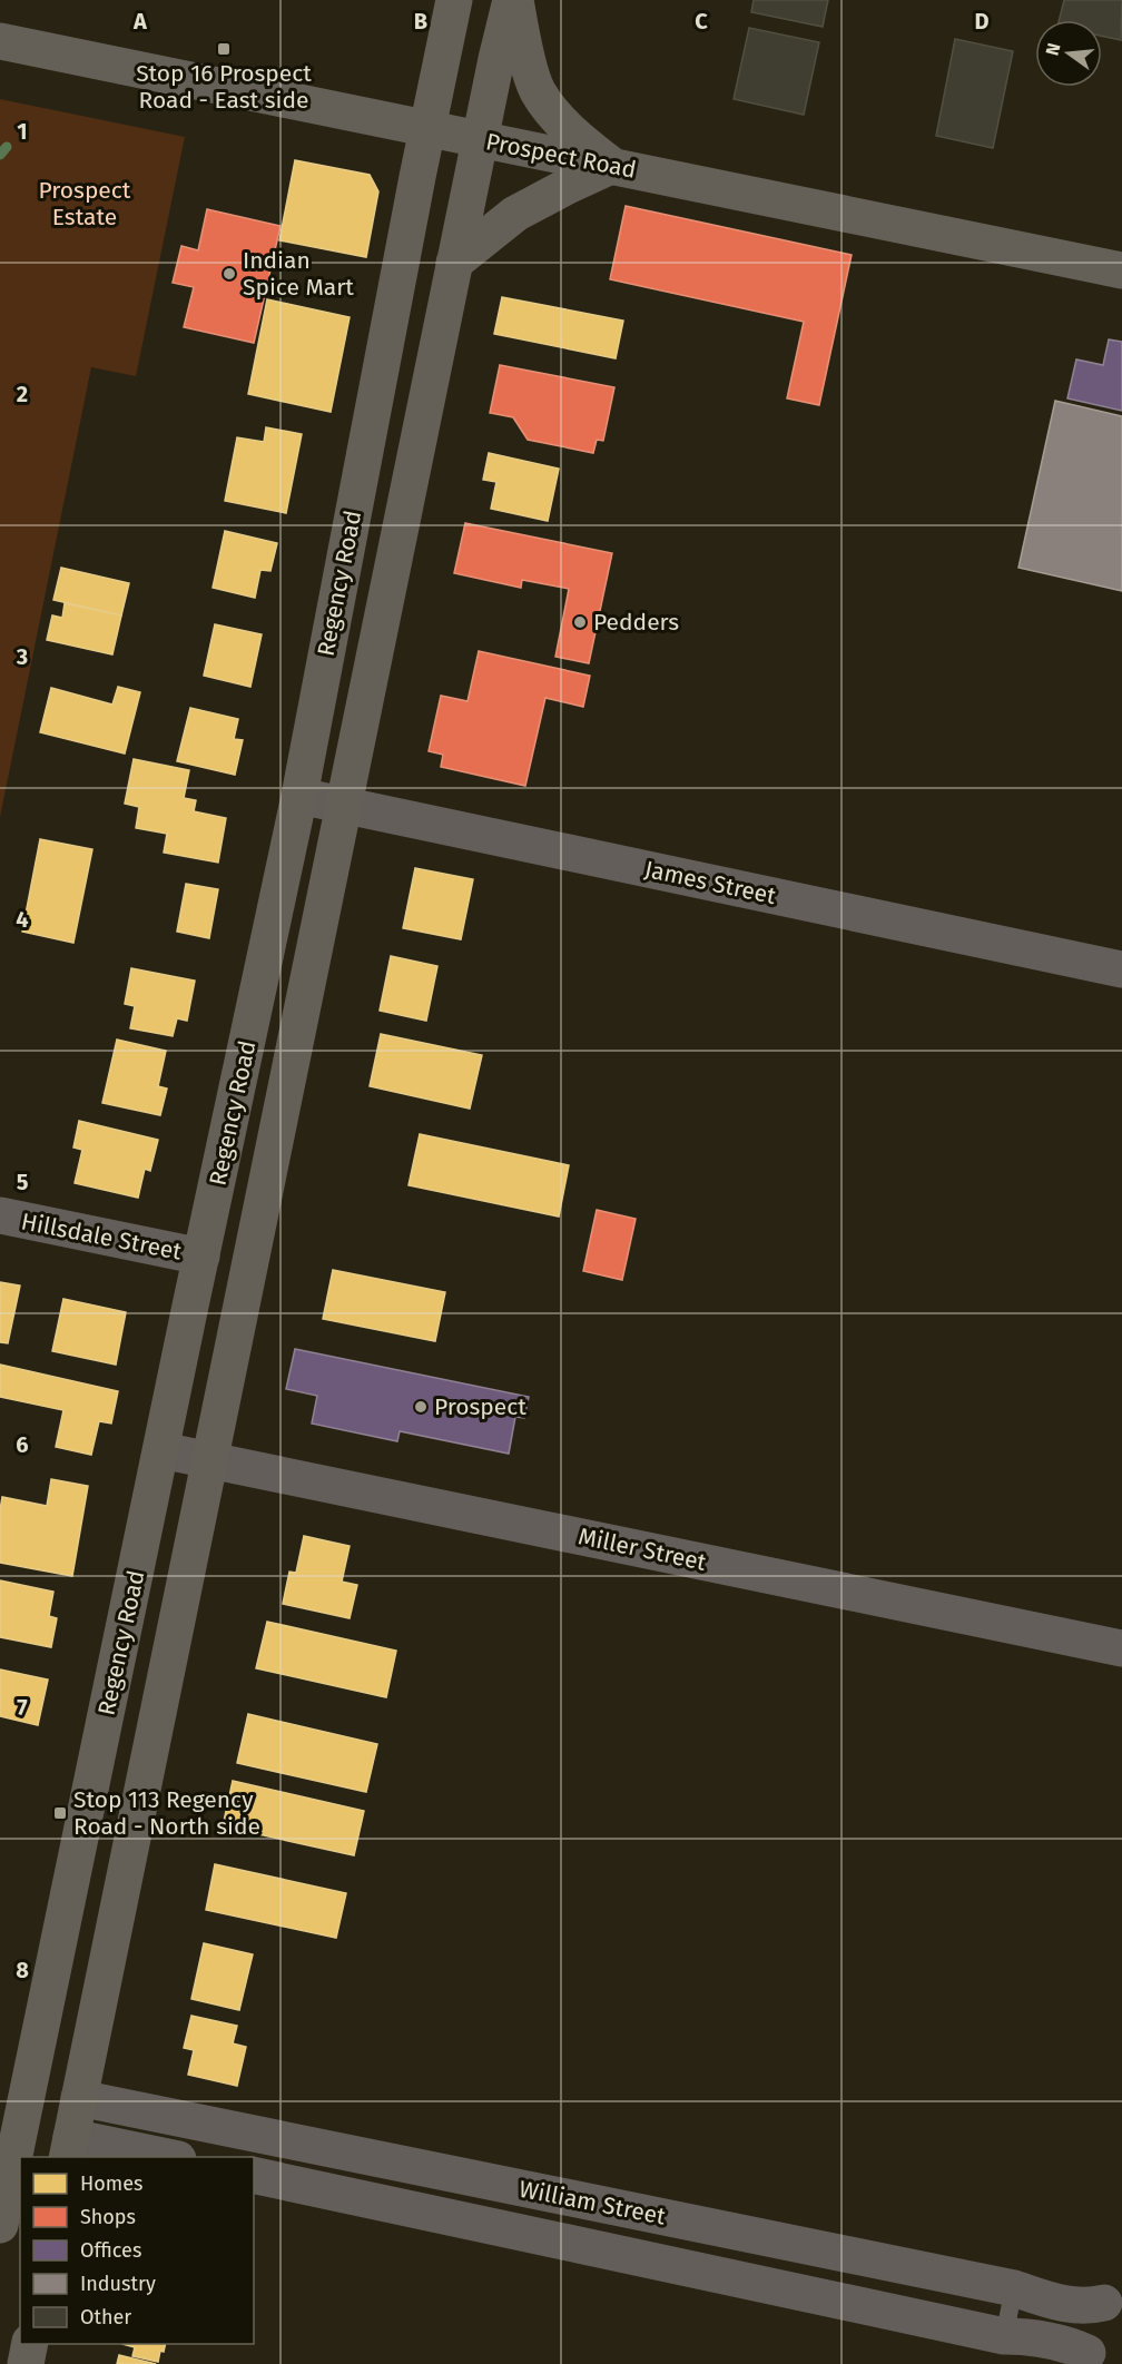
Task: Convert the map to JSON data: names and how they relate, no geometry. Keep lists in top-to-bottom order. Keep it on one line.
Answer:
{"streets":{"main road":["Prospect Road","Regency Road"],"street":["James Street","Hillsdale Street","Miller Street","William Street"]},"crossings":[["Prospect Road","Regency Road"],["Regency Road","James Street"],["Regency Road","Hillsdale Street"],["Regency Road","Miller Street"],["Regency Road","William Street"]],"parks":["Prospect Estate"],"places":{"transit":["Stop 16 Prospect Road - East side","Stop 113 Regency Road - North side"],"other":["Indian Spice Mart","Pedders","Prospect"]},"legend":["Homes","Shops","Offices","Industry","Other"],"north":"left","grid":{"columns":["A","B","C","D"],"rows":["1","2","3","4","5","6","7","8"]}}
